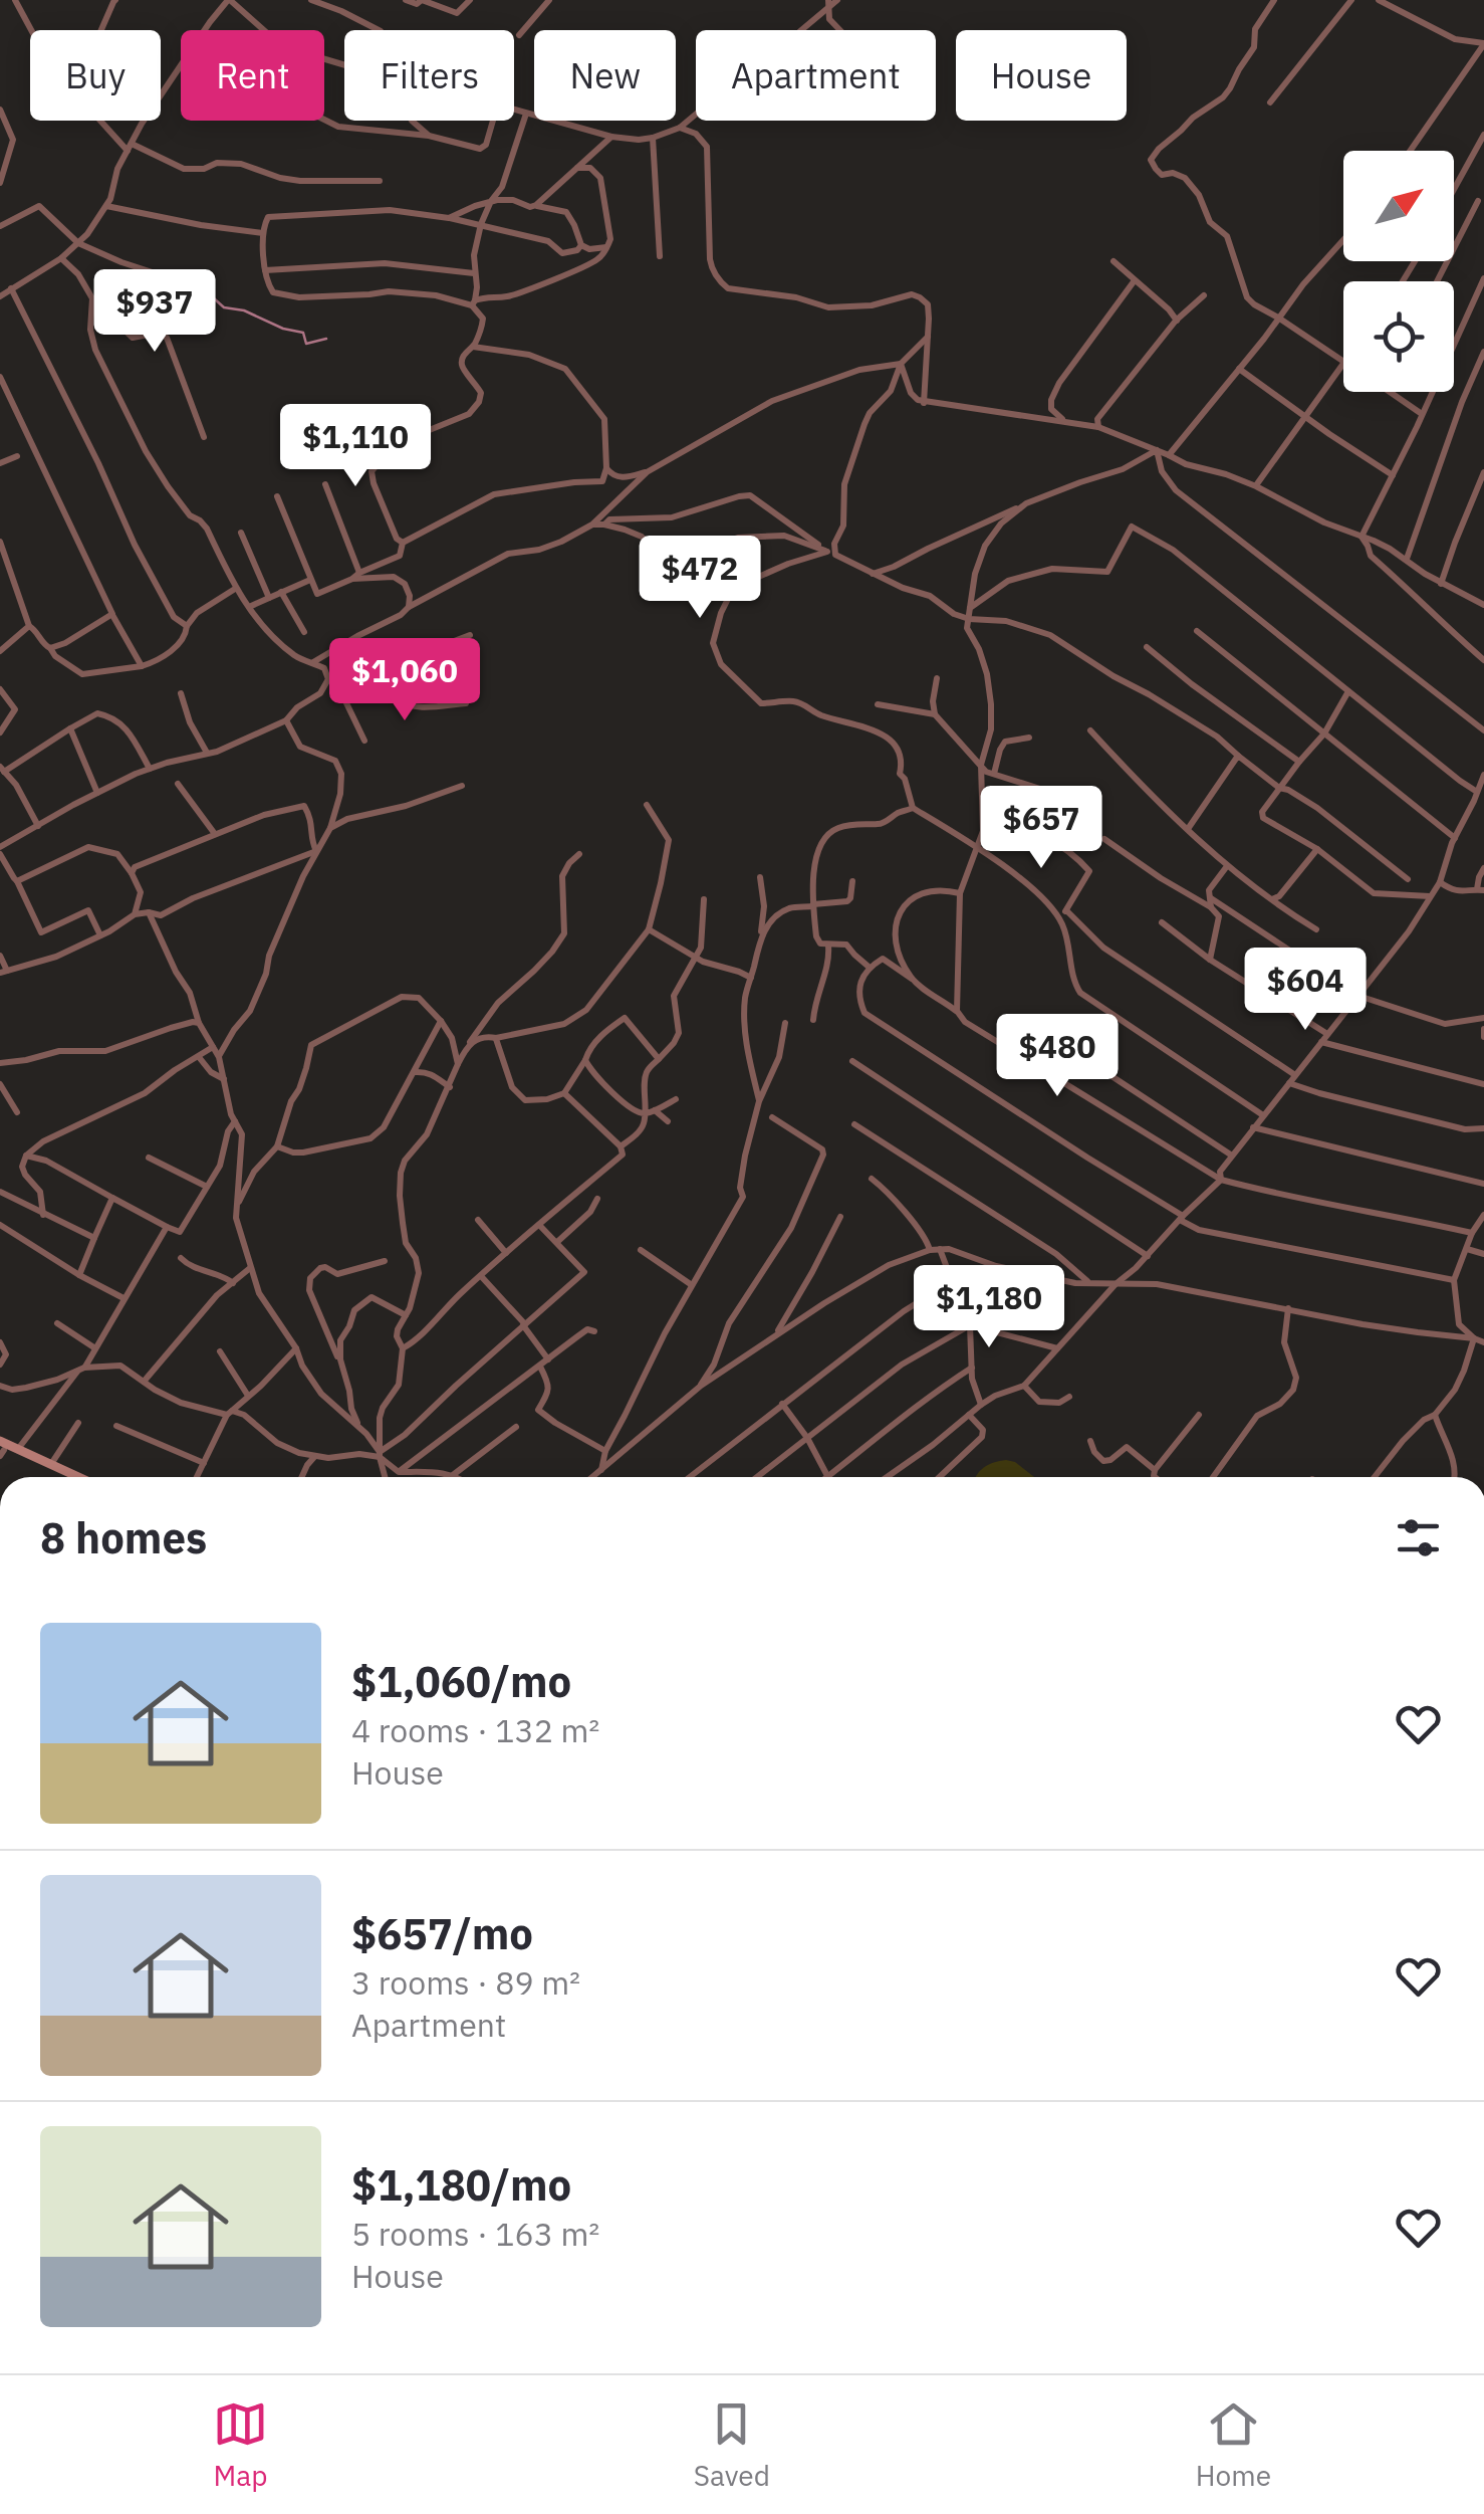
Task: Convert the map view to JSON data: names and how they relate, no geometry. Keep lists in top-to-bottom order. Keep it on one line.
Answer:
{"north":"top right","page":{"chip":["Buy","Rent","Filters","New","Apartment","House"],"price":["$937","$1,110","$472","$1,060","$657","$604","$480","$1,180"],"heading":"8 homes","list":[{"name":"$1,060/mo","note":"4 rooms · 132 m² · House"},{"name":"$657/mo","note":"3 rooms · 89 m² · Apartment"},{"name":"$1,180/mo","note":"5 rooms · 163 m² · House"}],"tabs":["Map","Saved","Home"]}}
